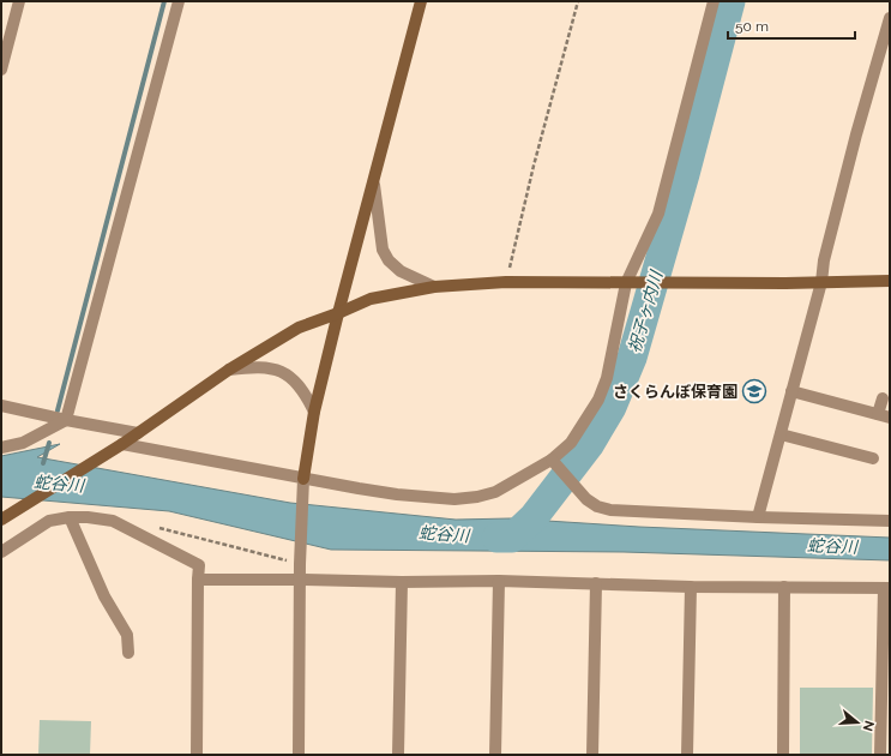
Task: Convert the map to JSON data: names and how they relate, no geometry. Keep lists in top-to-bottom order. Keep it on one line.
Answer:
{"water":["祝子ヶ内川","蛇谷川"],"places":{"school or university":["さくらんぼ保育園"]},"scale_bar":"50 m","north":"right"}
